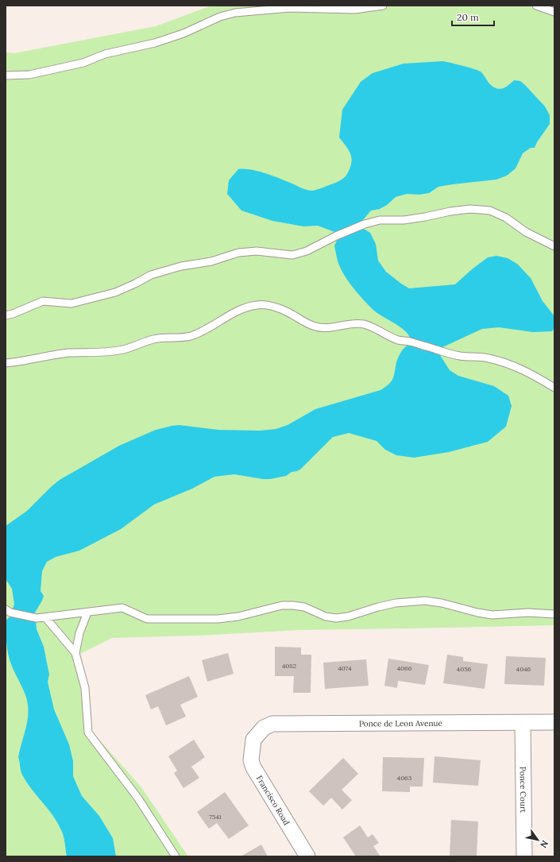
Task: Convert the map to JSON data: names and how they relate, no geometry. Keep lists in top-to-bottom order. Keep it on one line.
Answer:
{"streets":{"street":["Ponce de Leon Avenue","Ponce Court","Francisco Road"]},"crossings":[["Ponce de Leon Avenue","Ponce Court"],["Ponce de Leon Avenue","Francisco Road"]],"house_numbers":["4082","4074","4066","4056","4046","4063","7541"],"scale_bar":"20 m","north":"bottom right"}
